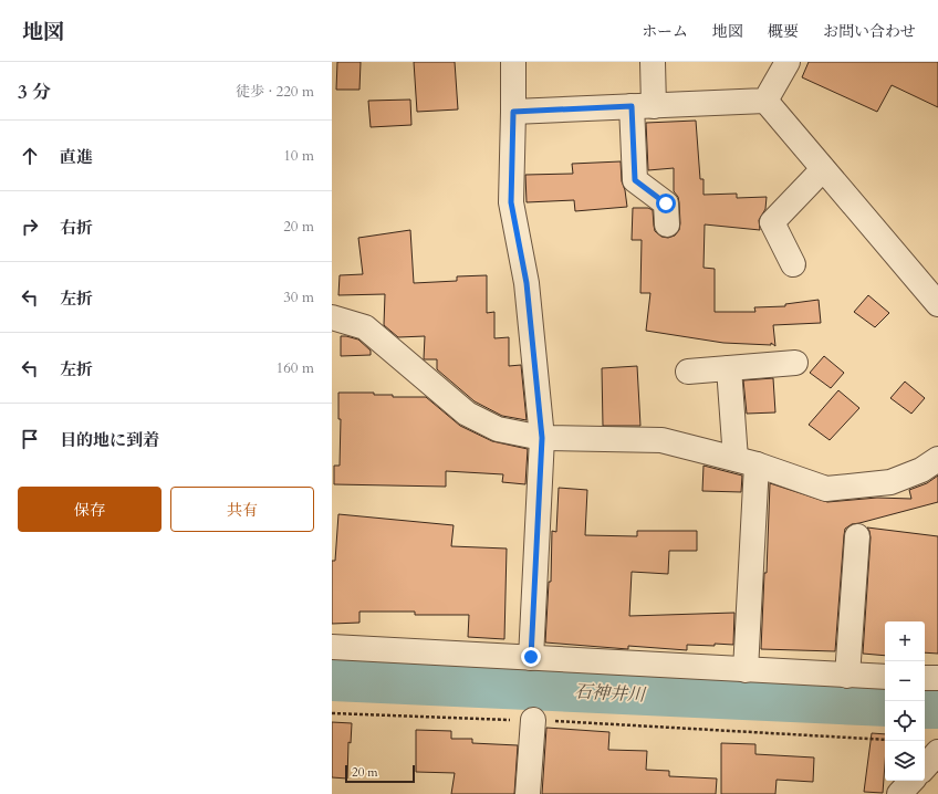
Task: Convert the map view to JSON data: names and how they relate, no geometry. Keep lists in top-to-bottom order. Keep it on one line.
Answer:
{"water":["石神井川"],"scale_bar":"20 m","page":{"header":"地図","nav":["ホーム","地図","概要","お問い合わせ"],"heading":["3 分","徒歩 · 220 m"],"list":[["直進","10 m"],["右折","20 m"],["左折","30 m"],["左折","160 m"],"目的地に到着"],"buttons":["保存","共有"],"map_buttons":["+","−"],"scale":"20 m"}}
